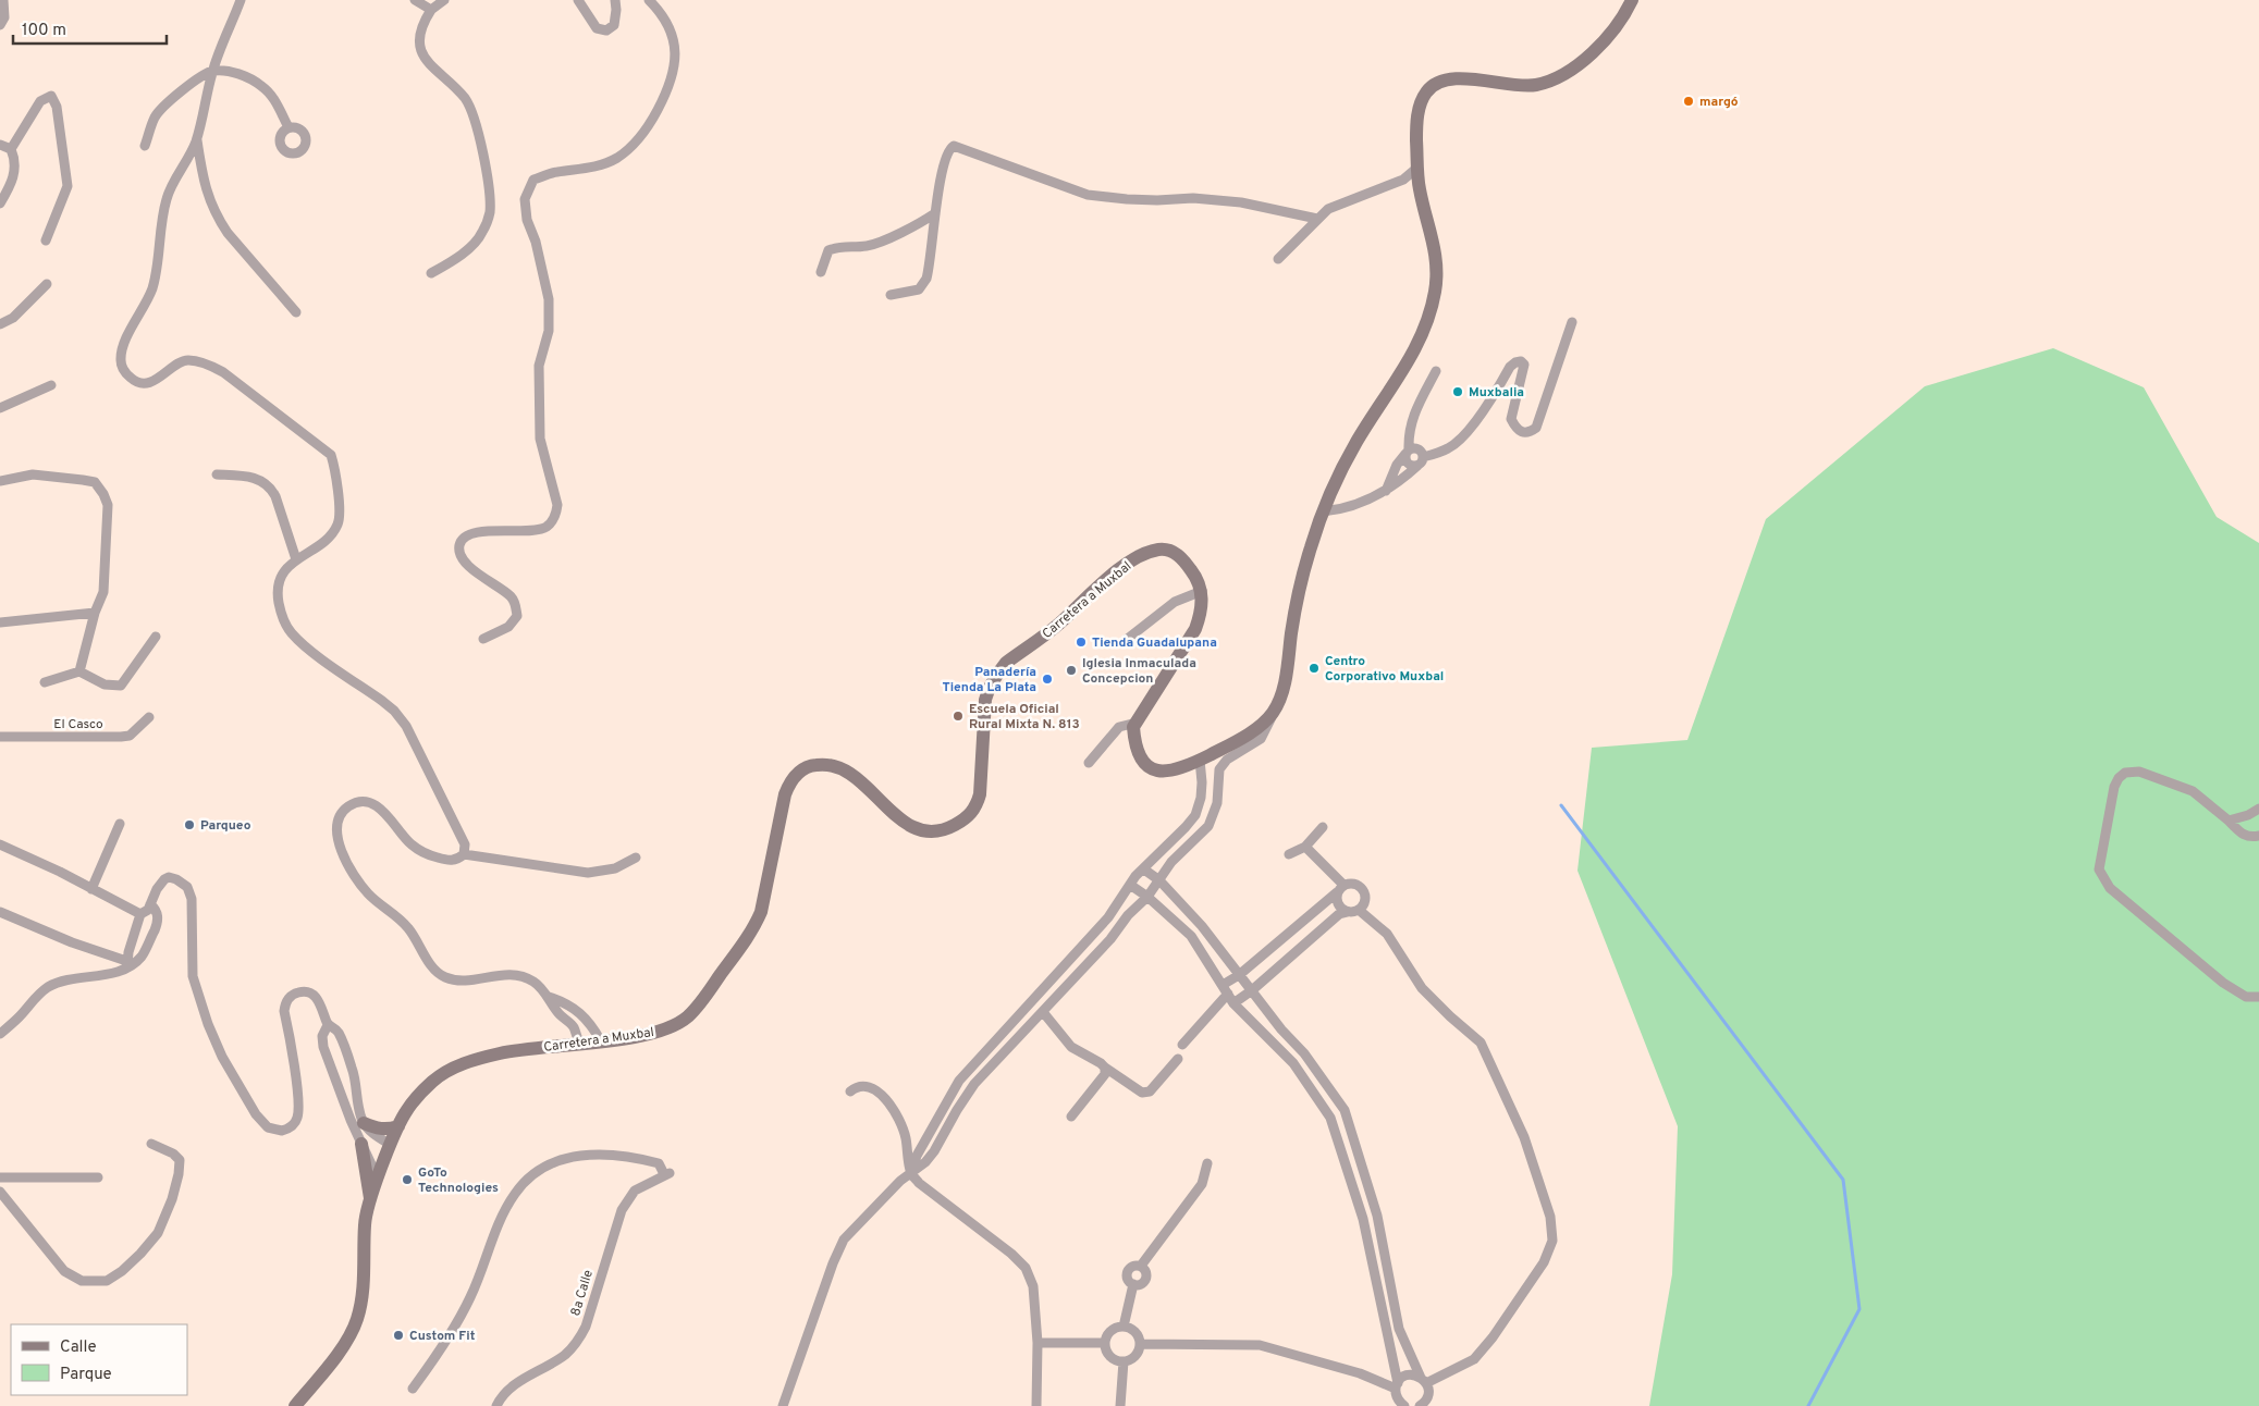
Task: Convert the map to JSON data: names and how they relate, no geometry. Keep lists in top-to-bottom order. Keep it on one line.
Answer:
{"streets":{"main road":["Carretera a Muxbal"],"street":["El Casco","8a Calle"]},"places":["margó","Muxbalia","Tienda Guadalupana","Centro Corporativo Muxbal","Iglesia Inmaculada Concepcion","Panadería Tienda La Plata","Escuela Oficial Rural Mixta N. 813","Parqueo","GoTo Technologies","Custom Fit"],"legend":["Calle","Parque"],"scale_bar":"100 m"}
